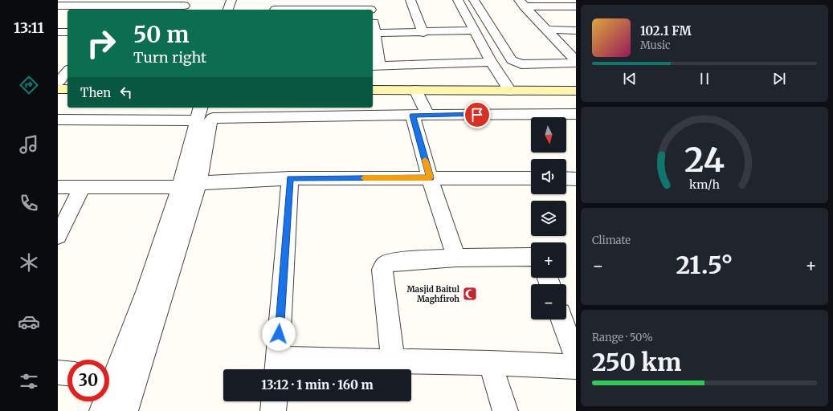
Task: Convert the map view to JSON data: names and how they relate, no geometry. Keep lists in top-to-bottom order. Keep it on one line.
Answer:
{"places":{"mosque":["Masjid Baitul Maghfiroh"]},"north":"bottom","page":{"tabs":"13:11","turn":["50 m","Turn right"],"song":["102.1 FM","Music"],"then":"Then","map_buttons":["+","−"],"tile":["Climate",["Range · 50%","250 km"]],"heat":["−","21.5°","+"],"limit":"30","trip":"13:12 · 1 min · 160 m","gauge":["24","km/h"]}}
